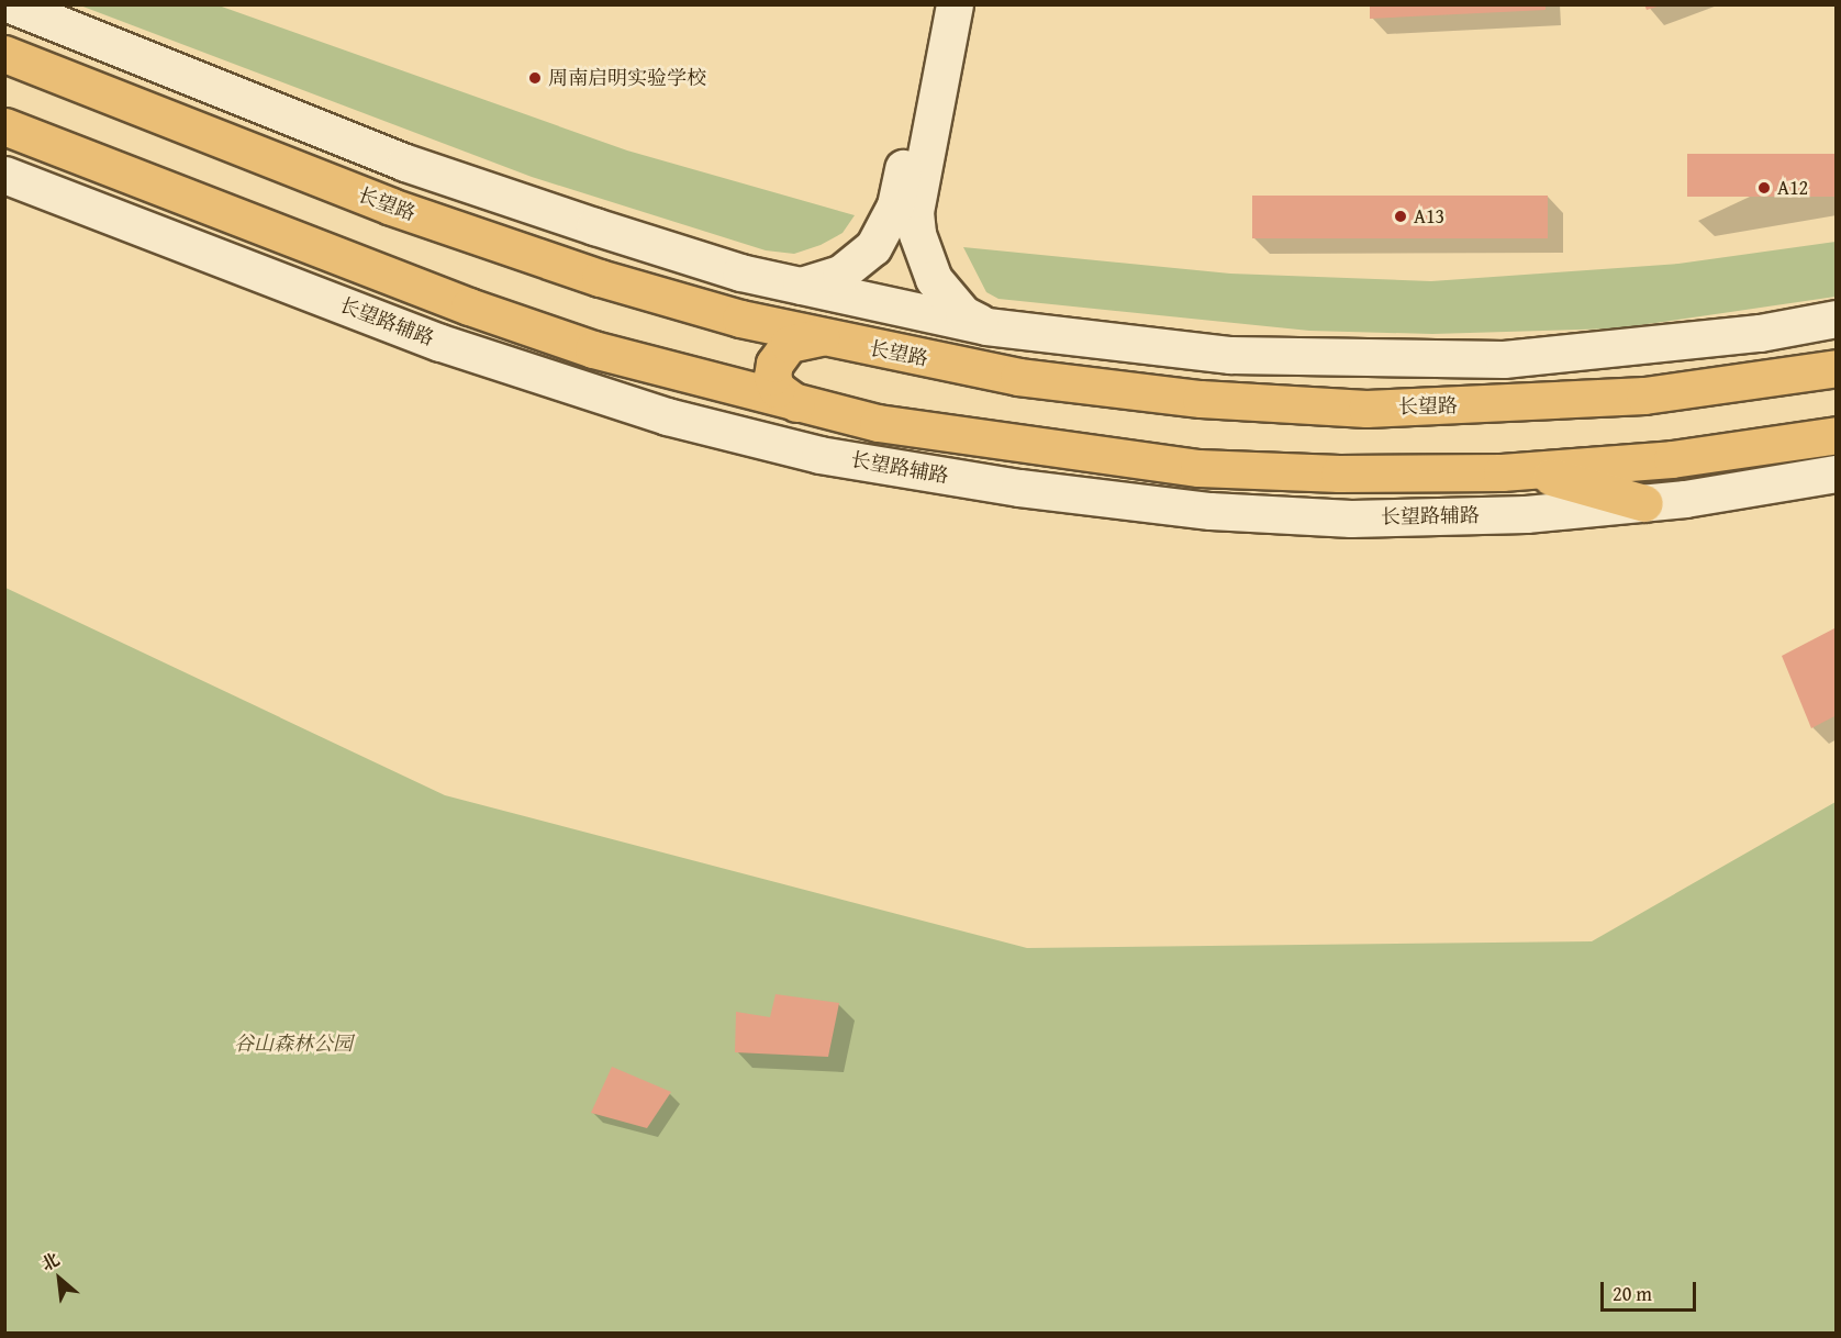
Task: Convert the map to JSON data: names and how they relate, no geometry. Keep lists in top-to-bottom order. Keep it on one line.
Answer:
{"streets":{"main road":["长望路"],"street":["长望路辅路"]},"parks":["谷山森林公园"],"places":["周南启明实验学校","A12","A13"],"scale_bar":"20 m","north":"top left"}
